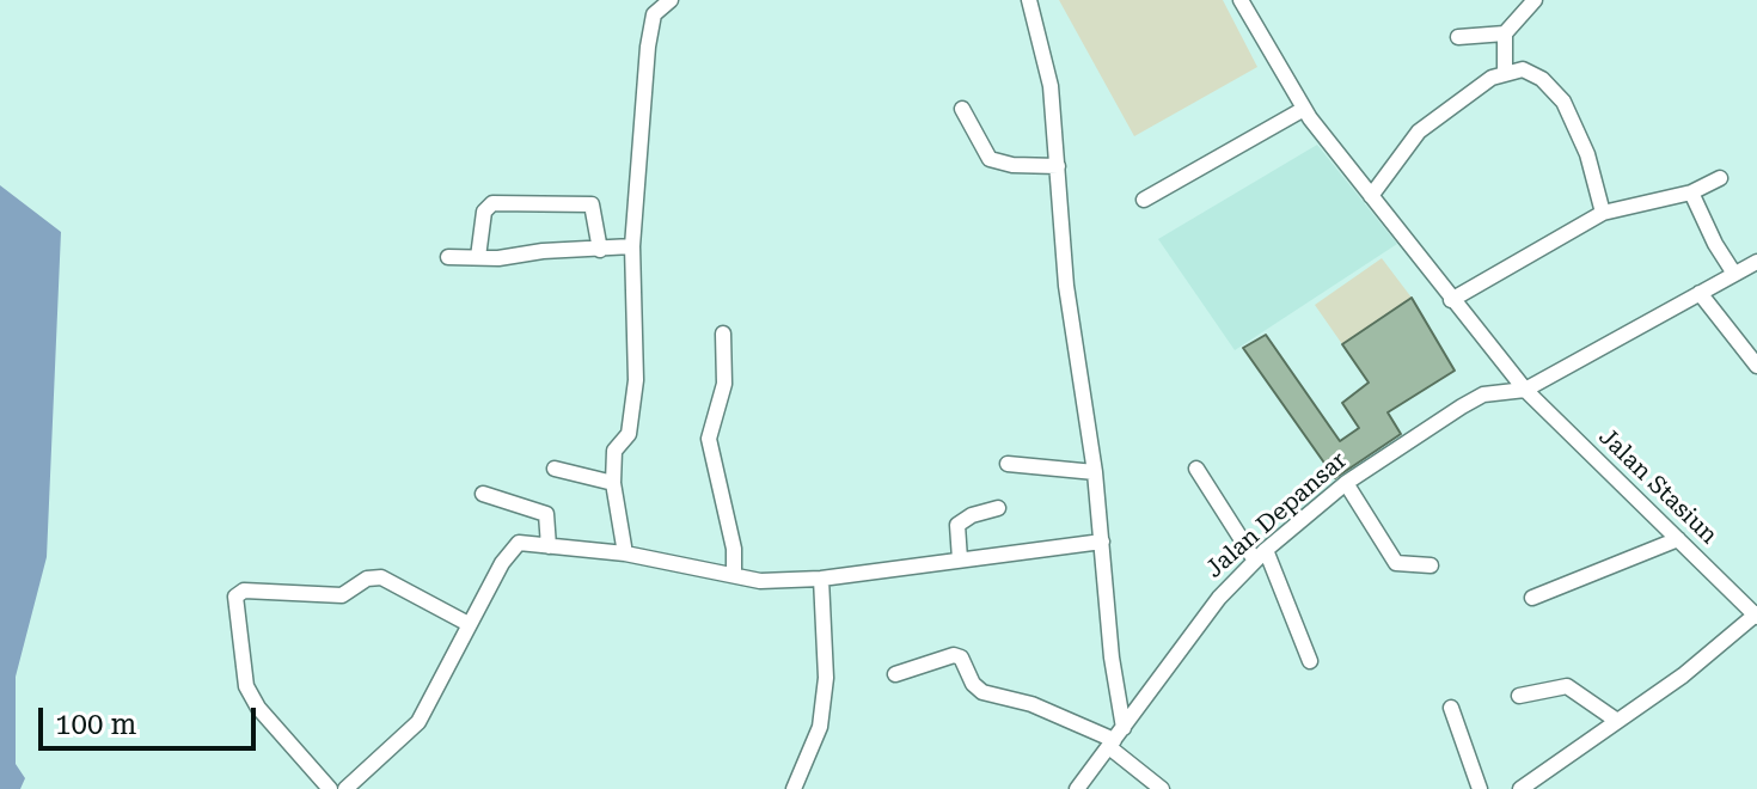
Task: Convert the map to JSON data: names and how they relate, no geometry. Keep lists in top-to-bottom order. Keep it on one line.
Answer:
{"streets":{"street":["Jalan Stasiun","Jalan Depansar"]},"crossings":[["Jalan Stasiun","Jalan Depansar"]],"scale_bar":"100 m"}
